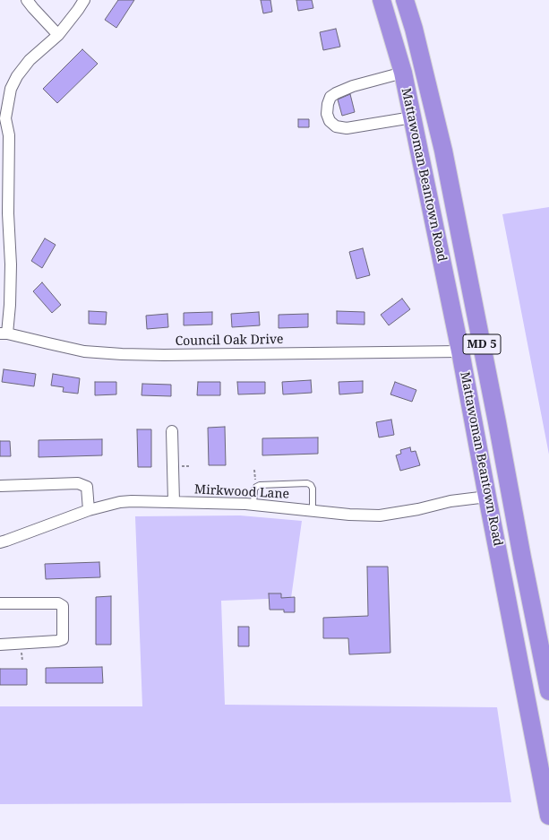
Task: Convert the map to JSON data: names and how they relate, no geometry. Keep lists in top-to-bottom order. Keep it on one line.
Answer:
{"streets":{"highway":["Mattawoman Beantown Road","MD 5"],"street":["Council Oak Drive","Mirkwood Lane"]},"crossings":[["Mattawoman Beantown Road","Council Oak Drive"],["Mattawoman Beantown Road","Mirkwood Lane"]]}
